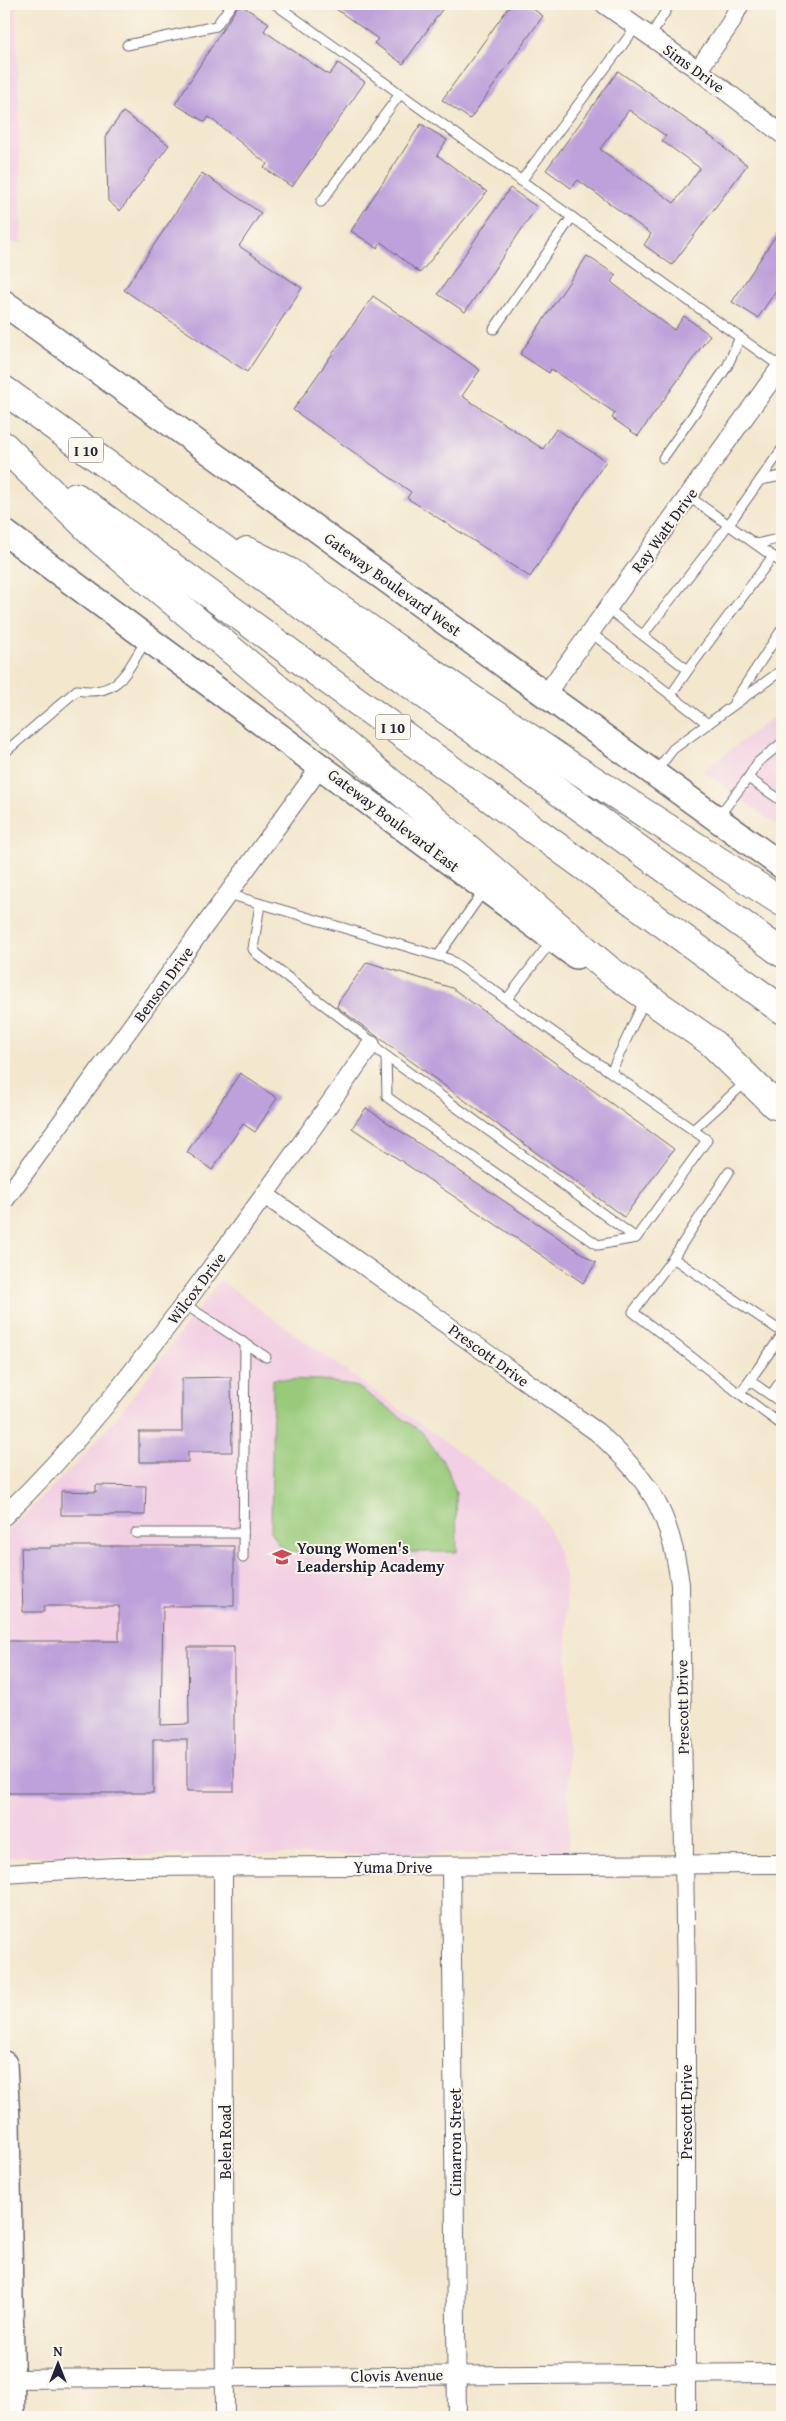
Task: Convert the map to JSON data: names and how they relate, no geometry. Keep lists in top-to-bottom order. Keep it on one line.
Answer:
{"streets":{"highway":["I 10"],"main road":["Gateway Boulevard West","Gateway Boulevard East"],"street":["Sims Drive","Ray Watt Drive","Benson Drive","Wilcox Drive","Prescott Drive","Yuma Drive","Belen Road","Cimarron Street","Clovis Avenue"]},"crossings":[["Ray Watt Drive","Gateway Boulevard West"],["Gateway Boulevard East","Benson Drive"],["Wilcox Drive","Prescott Drive"],["Prescott Drive","Yuma Drive"],["Prescott Drive","Clovis Avenue"],["Yuma Drive","Belen Road"],["Yuma Drive","Cimarron Street"],["Belen Road","Clovis Avenue"],["Cimarron Street","Clovis Avenue"]],"places":{"school or university":["Young Women's Leadership Academy"]},"north":"top"}
